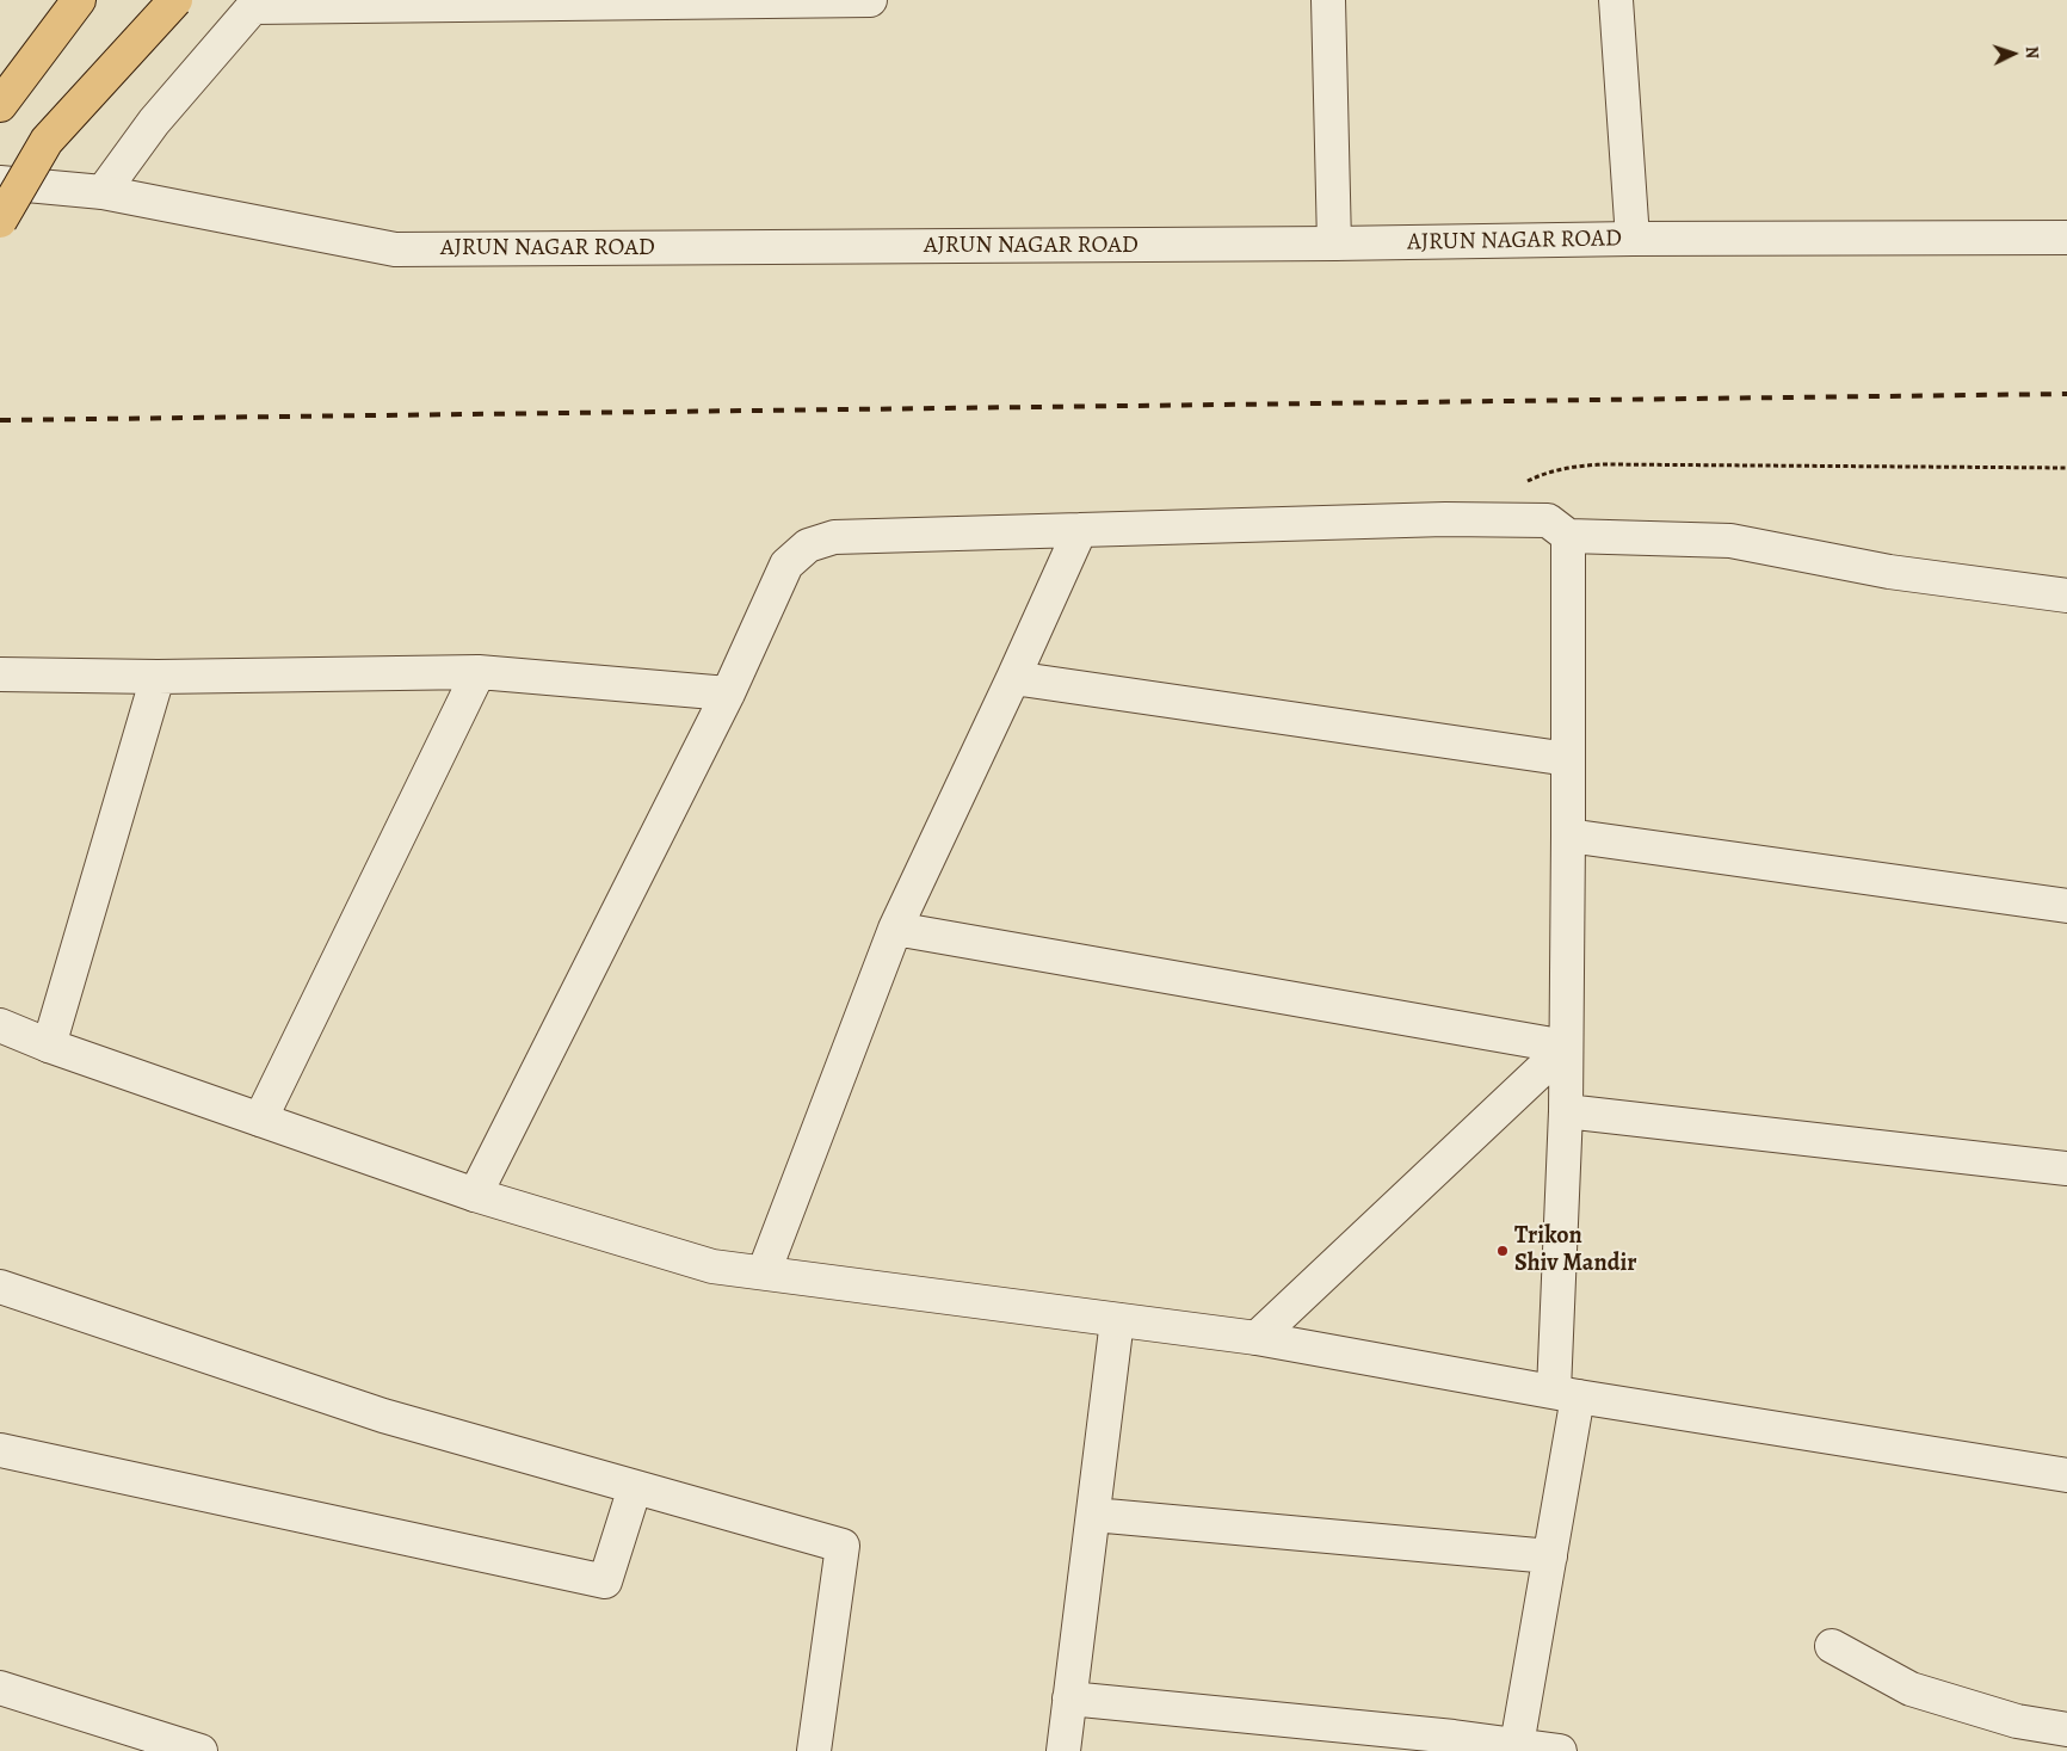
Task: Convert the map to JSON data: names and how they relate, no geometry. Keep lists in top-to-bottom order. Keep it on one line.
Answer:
{"streets":{"street":["AJRUN NAGAR ROAD"]},"places":["Trikon Shiv Mandir"],"north":"right"}
